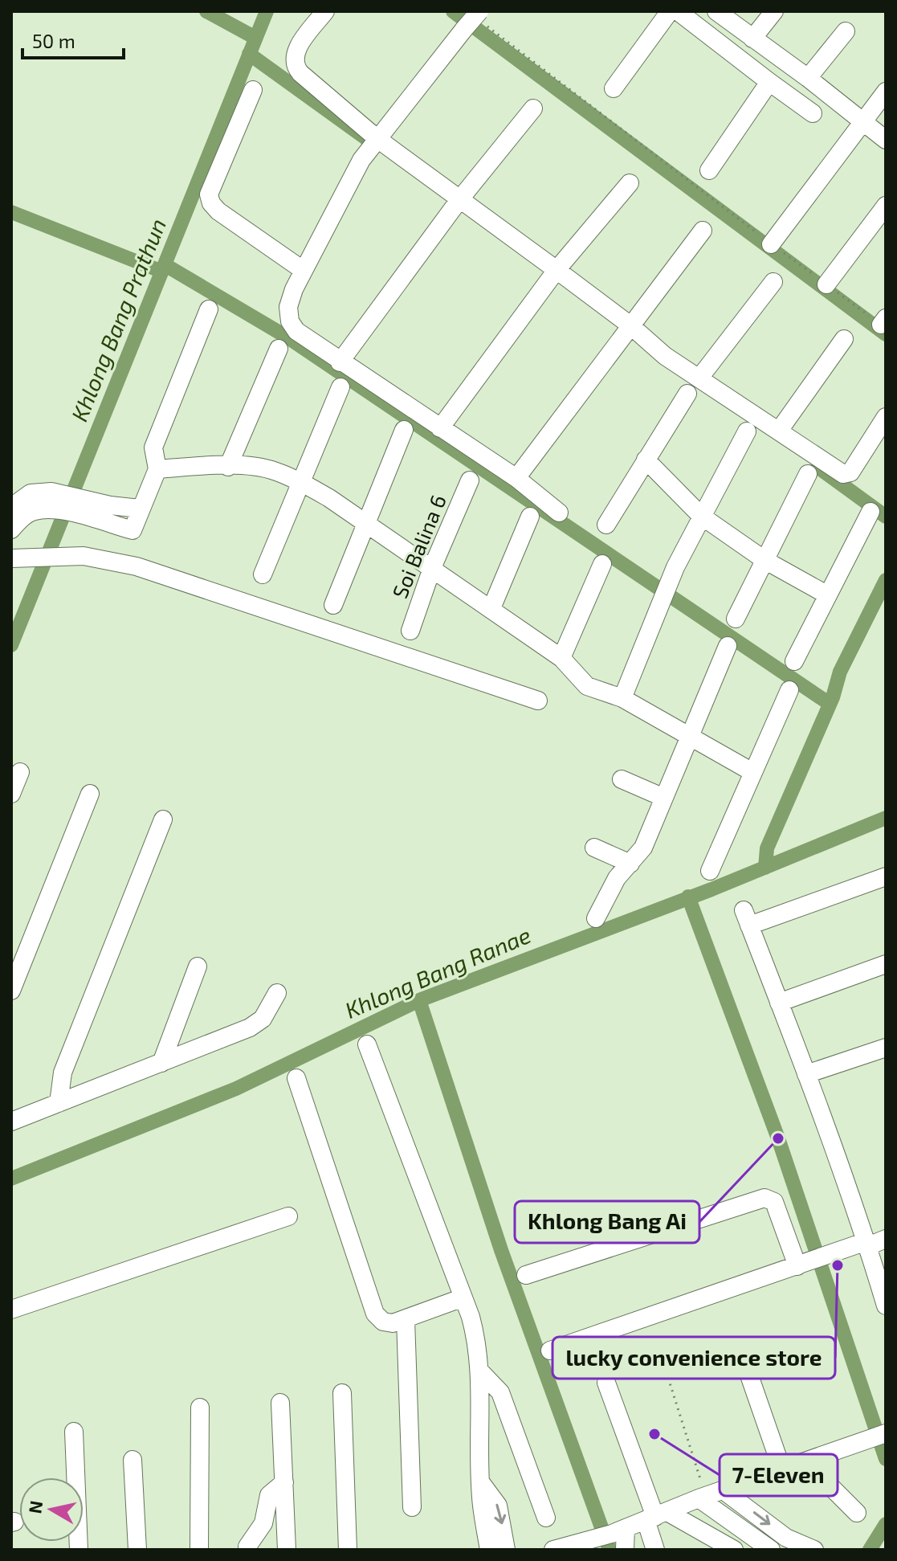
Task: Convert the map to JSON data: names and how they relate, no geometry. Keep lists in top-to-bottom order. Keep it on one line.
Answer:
{"streets":{"street":["Soi Balina 6"]},"water":["Khlong Bang Prathun","Khlong Bang Ranae"],"places":["Khlong Bang Ai","lucky convenience store","7-Eleven"],"scale_bar":"50 m","north":"left"}
